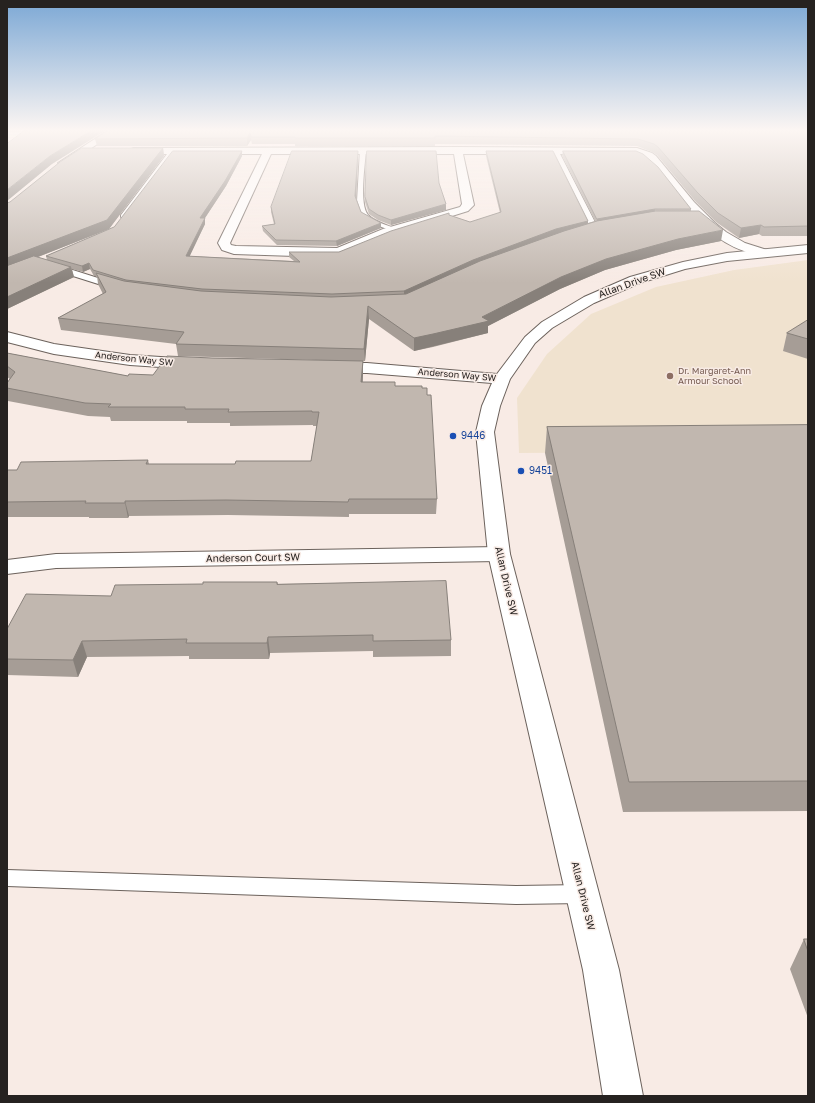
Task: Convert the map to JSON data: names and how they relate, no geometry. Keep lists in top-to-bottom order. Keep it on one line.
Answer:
{"streets":{"street":["Allan Drive SW","Anderson Way SW","Anderson Court SW"]},"crossings":[["Allan Drive SW","Anderson Way SW"],["Allan Drive SW","Anderson Court SW"]],"places":["Dr. Margaret-Ann Armour School","9446","9451"]}
